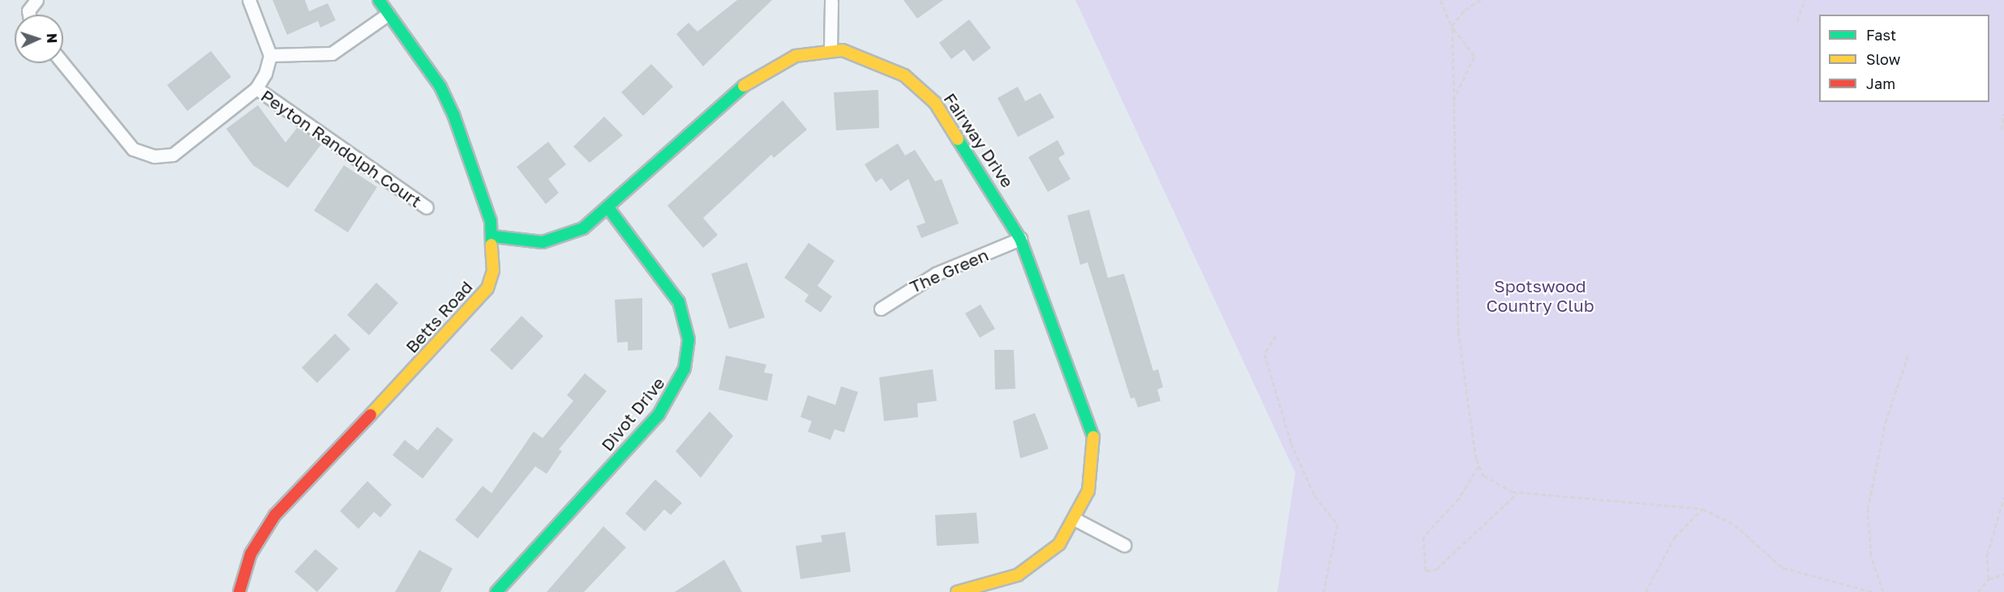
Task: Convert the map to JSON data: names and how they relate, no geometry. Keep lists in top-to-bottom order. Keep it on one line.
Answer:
{"streets":{"street":["Fairway Drive","Peyton Randolph Court","The Green","Betts Road","Divot Drive"]},"crossings":[["Fairway Drive","The Green"],["Fairway Drive","Betts Road"],["Fairway Drive","Divot Drive"]],"parks":["Spotswood Country Club"],"legend":["Fast","Slow","Jam"],"north":"right"}
